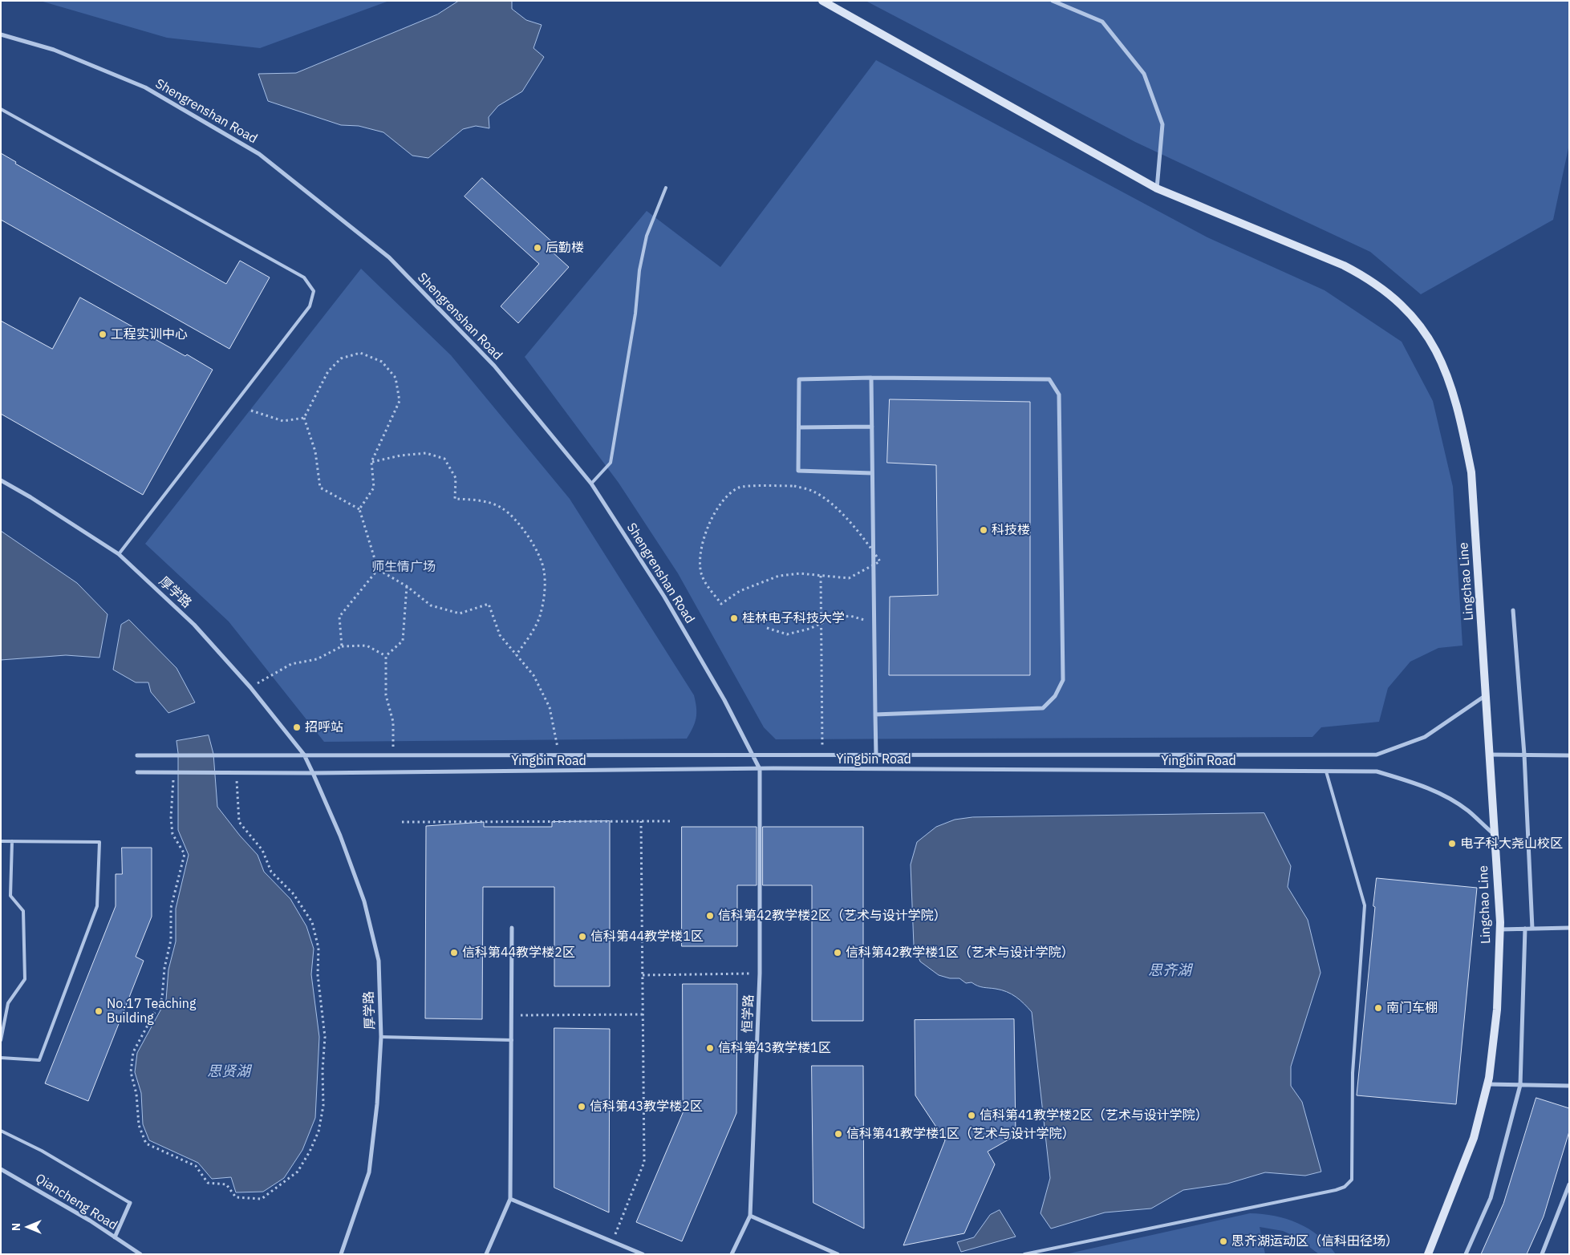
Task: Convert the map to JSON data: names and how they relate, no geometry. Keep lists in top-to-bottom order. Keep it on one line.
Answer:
{"streets":{"street":["Shengrenshan Road","Lingchao Line","厚学路","Yingbin Road","恒学路","Qiancheng Road"]},"crossings":[["Shengrenshan Road","Yingbin Road"],["Shengrenshan Road","恒学路"],["Lingchao Line","Yingbin Road"],["厚学路","Yingbin Road"],["Yingbin Road","恒学路"]],"water":["思齐湖","思贤湖"],"parks":["师生情广场"],"places":["后勤楼","工程实训中心","科技楼","桂林电子科技大学","招呼站","电子科大尧山校区","信科第42教学楼2区（艺术与设计学院）","信科第44教学楼1区","信科第44教学楼2区","信科第42教学楼1区（艺术与设计学院）","南门车棚","No.17 Teaching Building","信科第43教学楼1区","信科第43教学楼2区","信科第41教学楼2区（艺术与设计学院）","信科第41教学楼1区（艺术与设计学院）","思齐湖运动区（信科田径场）"],"north":"left"}
